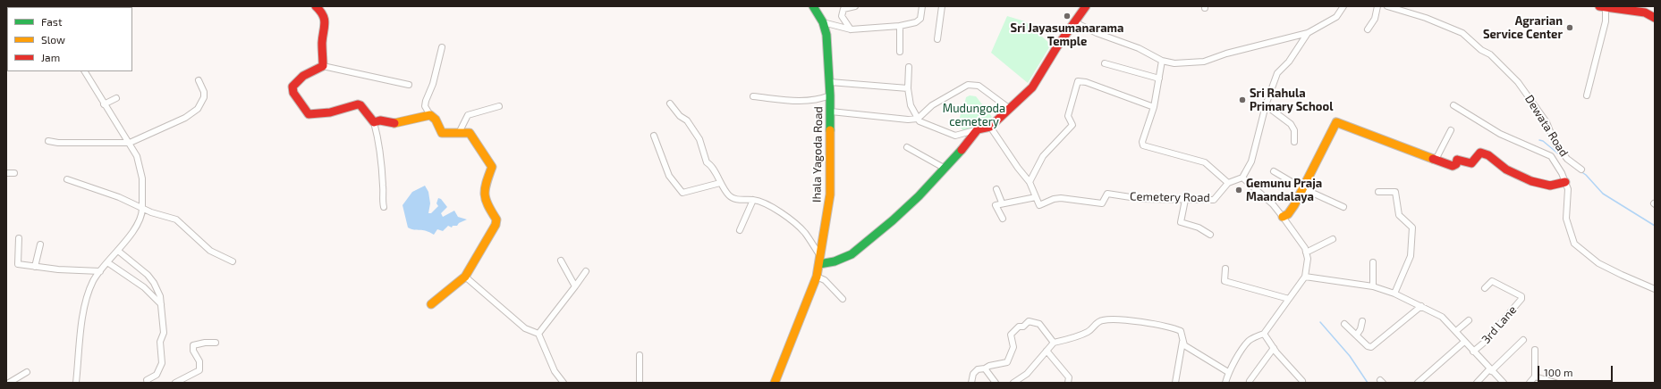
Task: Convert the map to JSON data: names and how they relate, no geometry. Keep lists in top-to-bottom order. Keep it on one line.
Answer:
{"streets":{"street":["Dewata Road","Ihala Yagoda Road","Cemetery Road","3rd Lane"]},"parks":["Mudungoda cemetery"],"places":["Sri Jayasumanarama Temple","Agrarian Service Center","Sri Rahula Primary School","Gemunu Praja Maandalaya"],"legend":["Fast","Slow","Jam"],"scale_bar":"100 m"}
